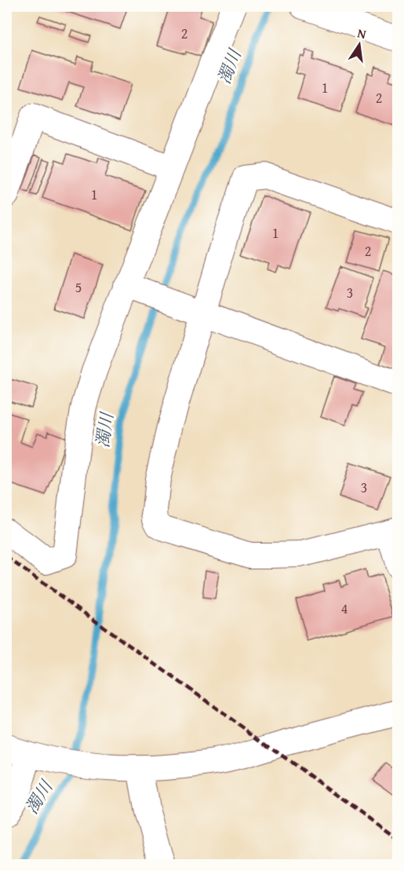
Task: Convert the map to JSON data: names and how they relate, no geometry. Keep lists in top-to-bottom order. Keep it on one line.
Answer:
{"water":["濁川"],"house_numbers":["2","1","2","1","1","2","5","3","3","4"],"north":"top"}
